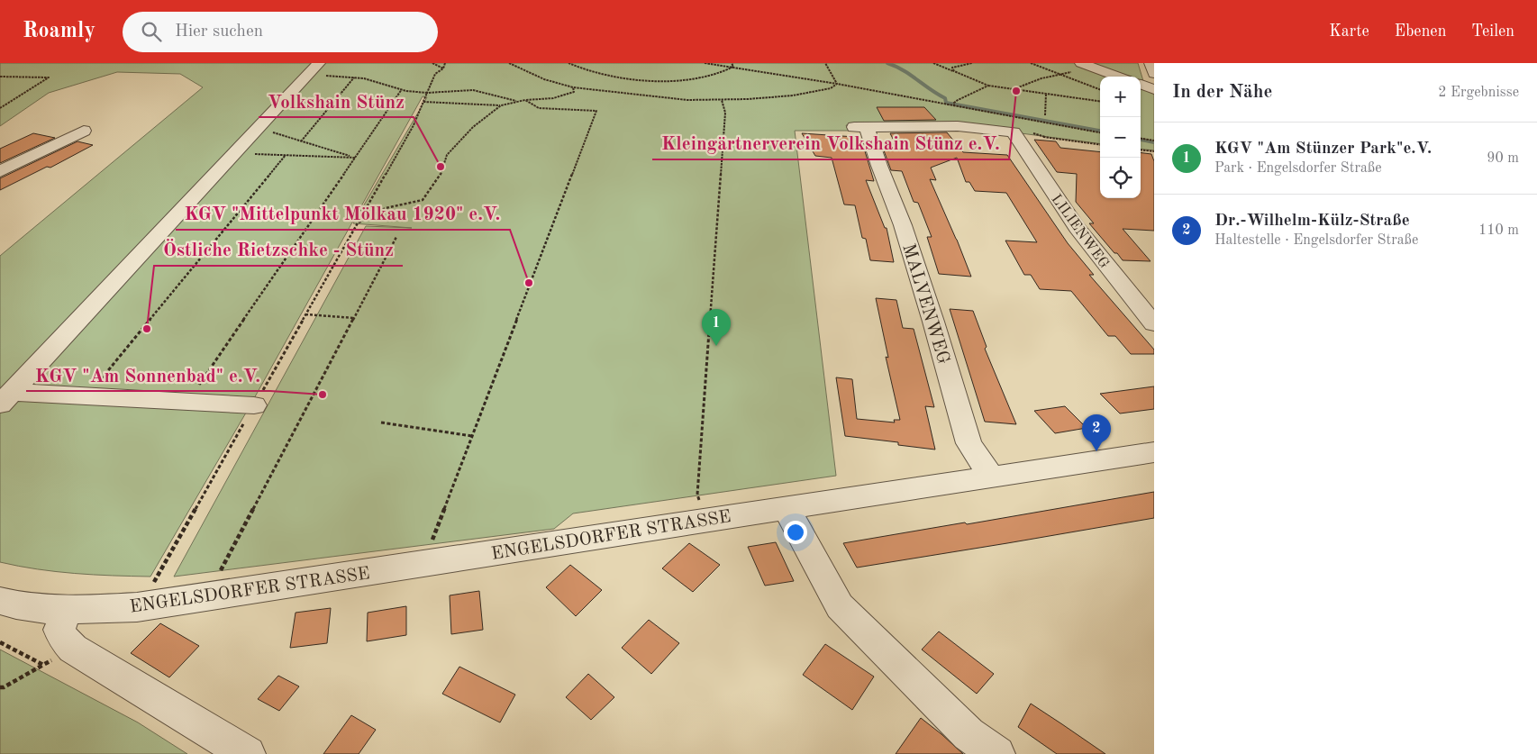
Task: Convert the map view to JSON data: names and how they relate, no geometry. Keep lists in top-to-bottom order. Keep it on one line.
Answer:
{"streets":{"street":["LILIENWEG","MALVENWEG","ENGELSDORFER STRASSE"]},"crossings":[["LILIENWEG","MALVENWEG"],["MALVENWEG","ENGELSDORFER STRASSE"]],"places":["Kleingärtnerverein Volkshain Stünz e.V.","Volkshain Stünz","KGV \"Mittelpunkt Mölkau 1920\" e.V.","Östliche Rietzschke - Stünz","KGV \"Am Sonnenbad\" e.V."],"page":{"header":"Roamly","search":"Hier suchen","nav":["Karte","Ebenen","Teilen"],"heading":["In der Nähe","2 Ergebnisse"],"map_buttons":["+","−"],"list":[{"mark":"1","name":"KGV \"Am Stünzer Park\"e.V.","note":"Park · Engelsdorfer Straße","value":"90 m"},{"mark":"2","name":"Dr.-Wilhelm-Külz-Straße","note":"Haltestelle · Engelsdorfer Straße","value":"110 m"}],"pins":["1","2"]}}
